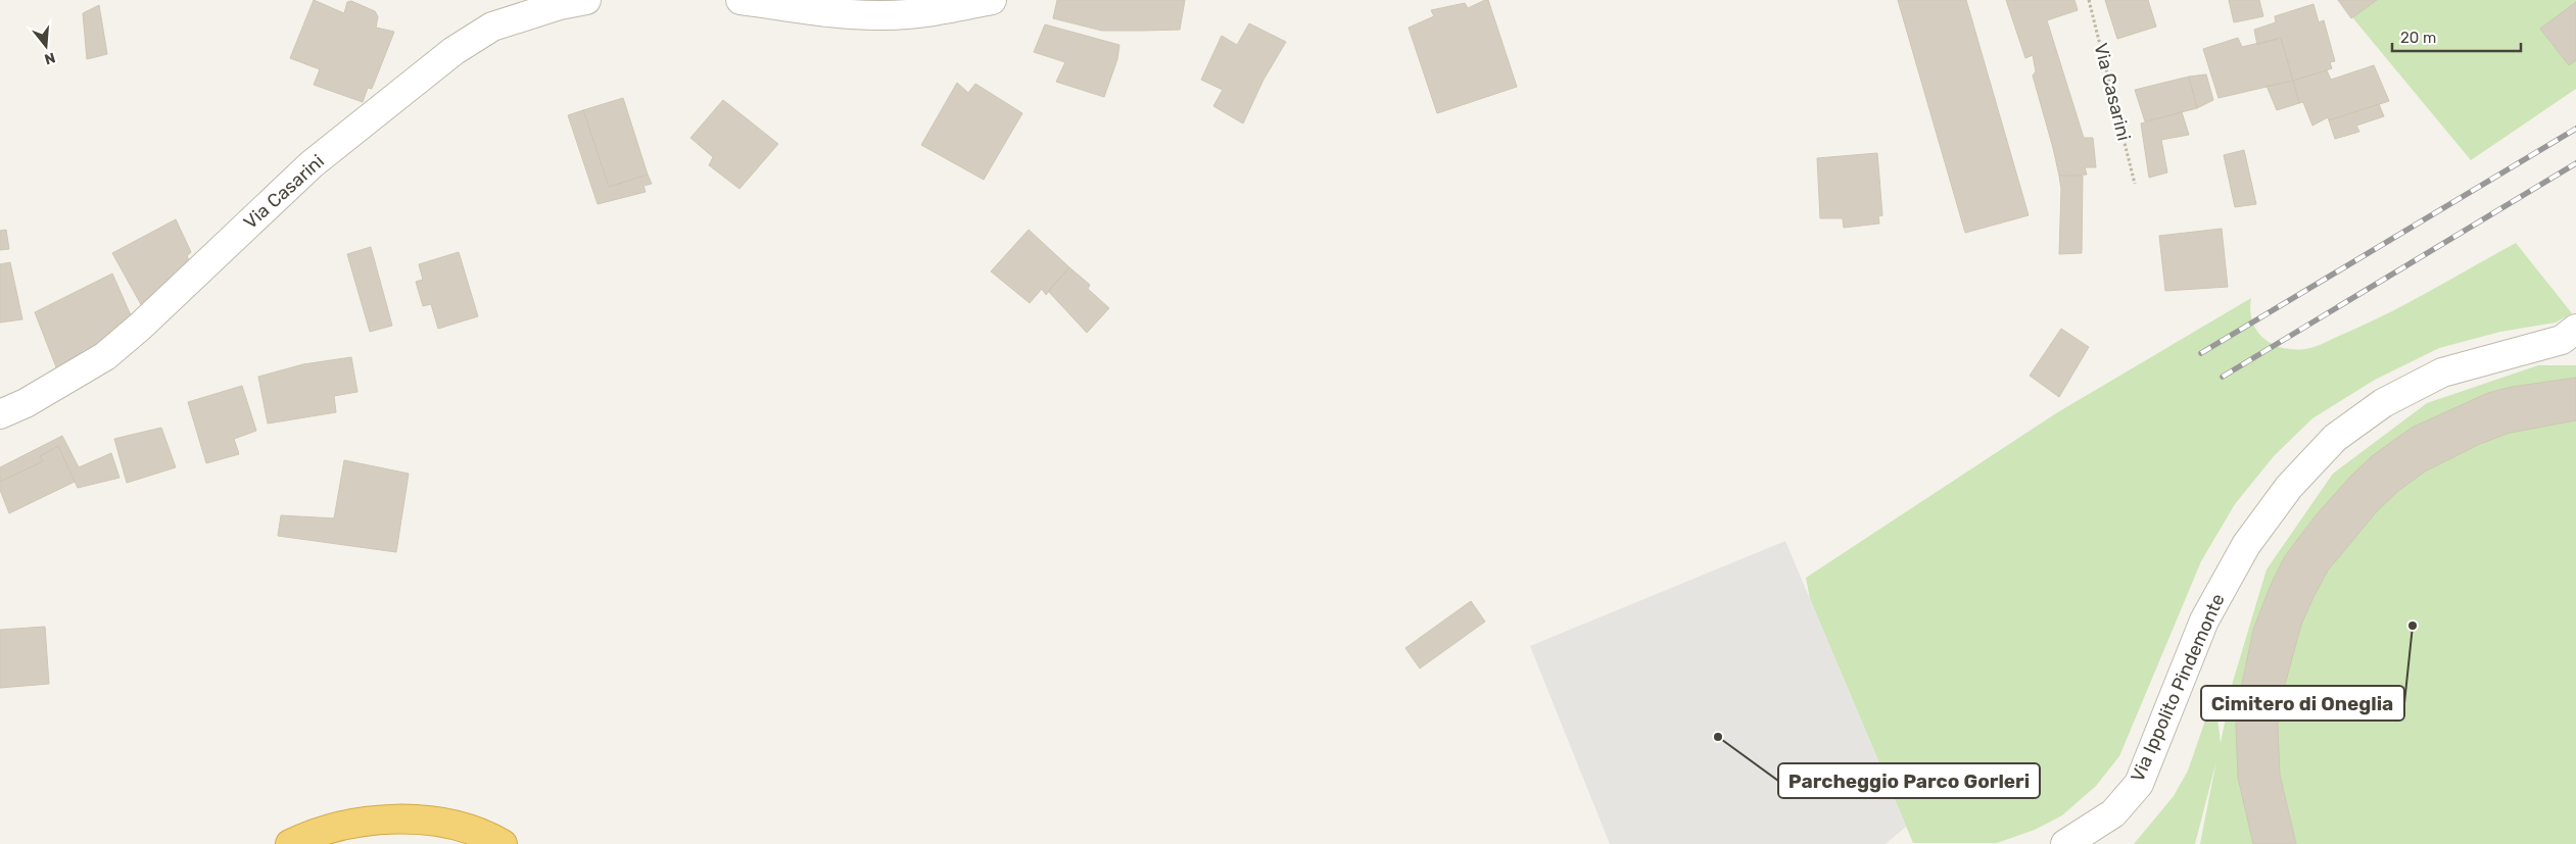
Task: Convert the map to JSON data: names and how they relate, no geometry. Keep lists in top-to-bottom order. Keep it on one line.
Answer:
{"streets":{"street":["Via Casarini","Via Ippolito Pindemonte"]},"places":["Cimitero di Oneglia","Parcheggio Parco Gorleri"],"scale_bar":"20 m","north":"bottom"}
